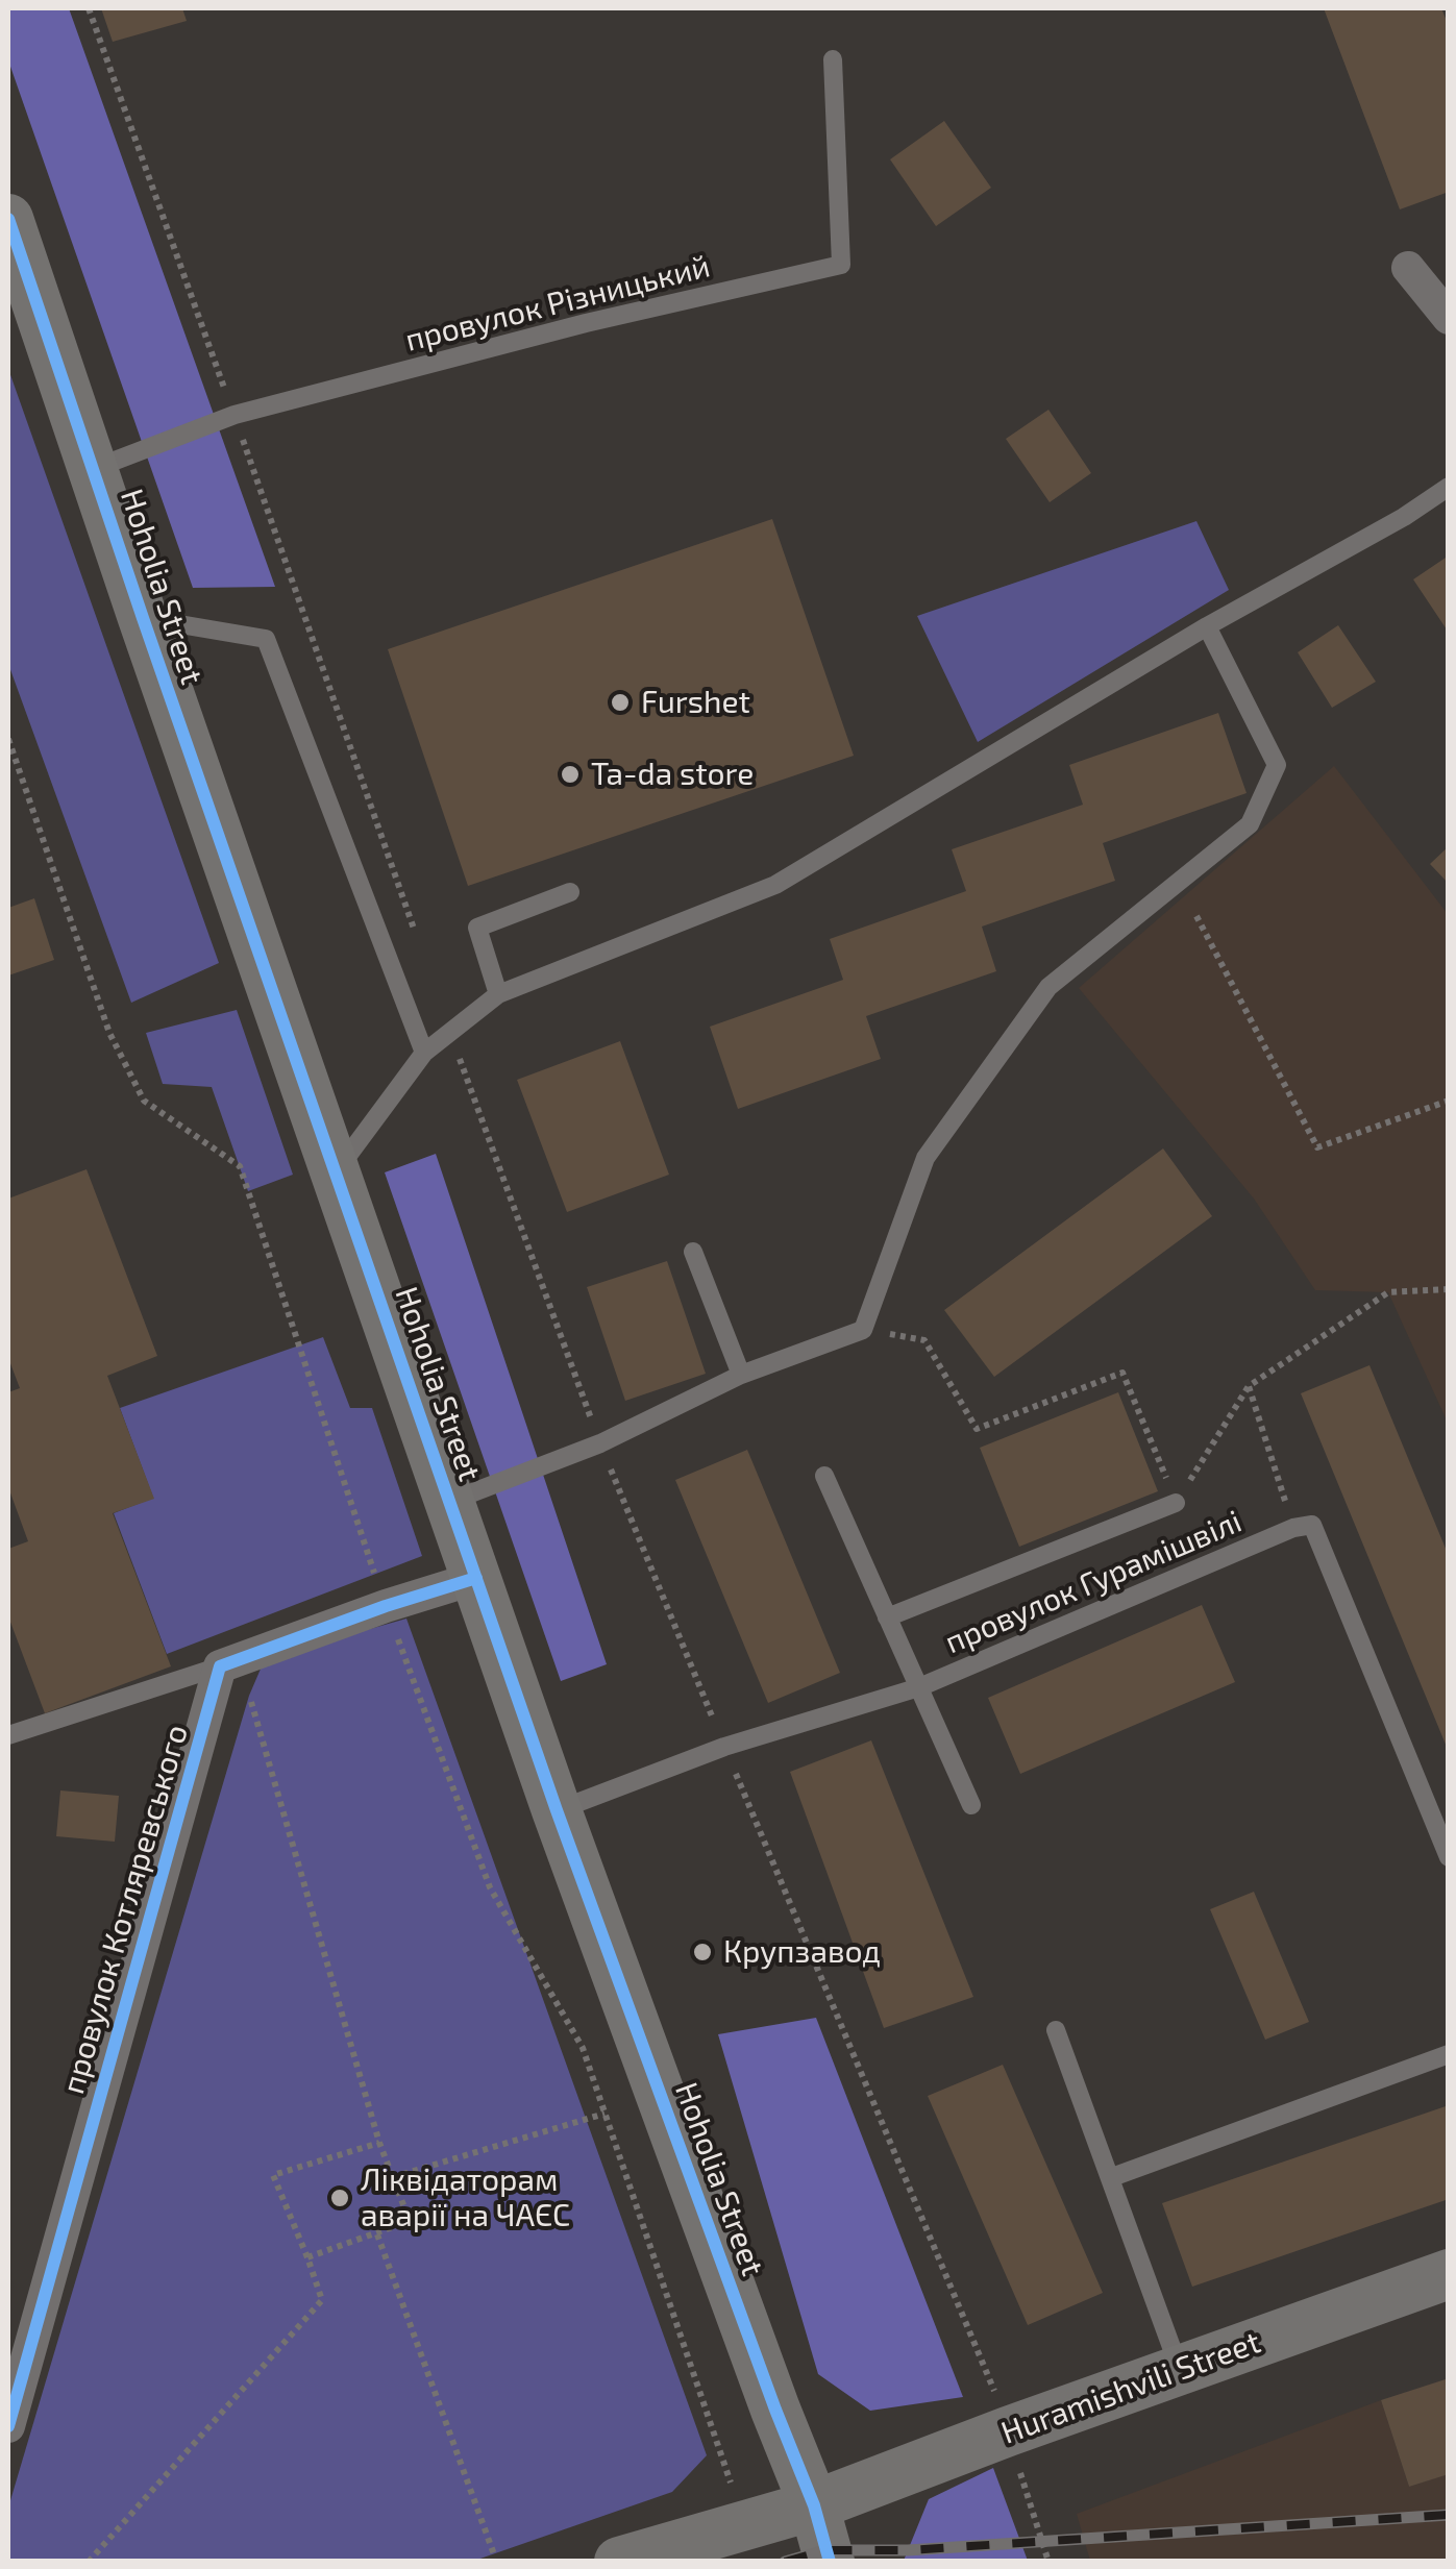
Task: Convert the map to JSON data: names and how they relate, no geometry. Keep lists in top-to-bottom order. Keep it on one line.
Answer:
{"streets":{"street":["Hoholia Street","провулок Котляревського","Huramishvili Street"],"lane":["провулок Різницький","провулок Гурамішвілі"]},"crossings":[["провулок Різницький","Hoholia Street"],["Hoholia Street","провулок Гурамішвілі"],["Hoholia Street","Huramishvili Street"]],"places":["Furshet","Ta-da store","Крупзавод","Ліквідаторам аварії на ЧАЄС"]}
